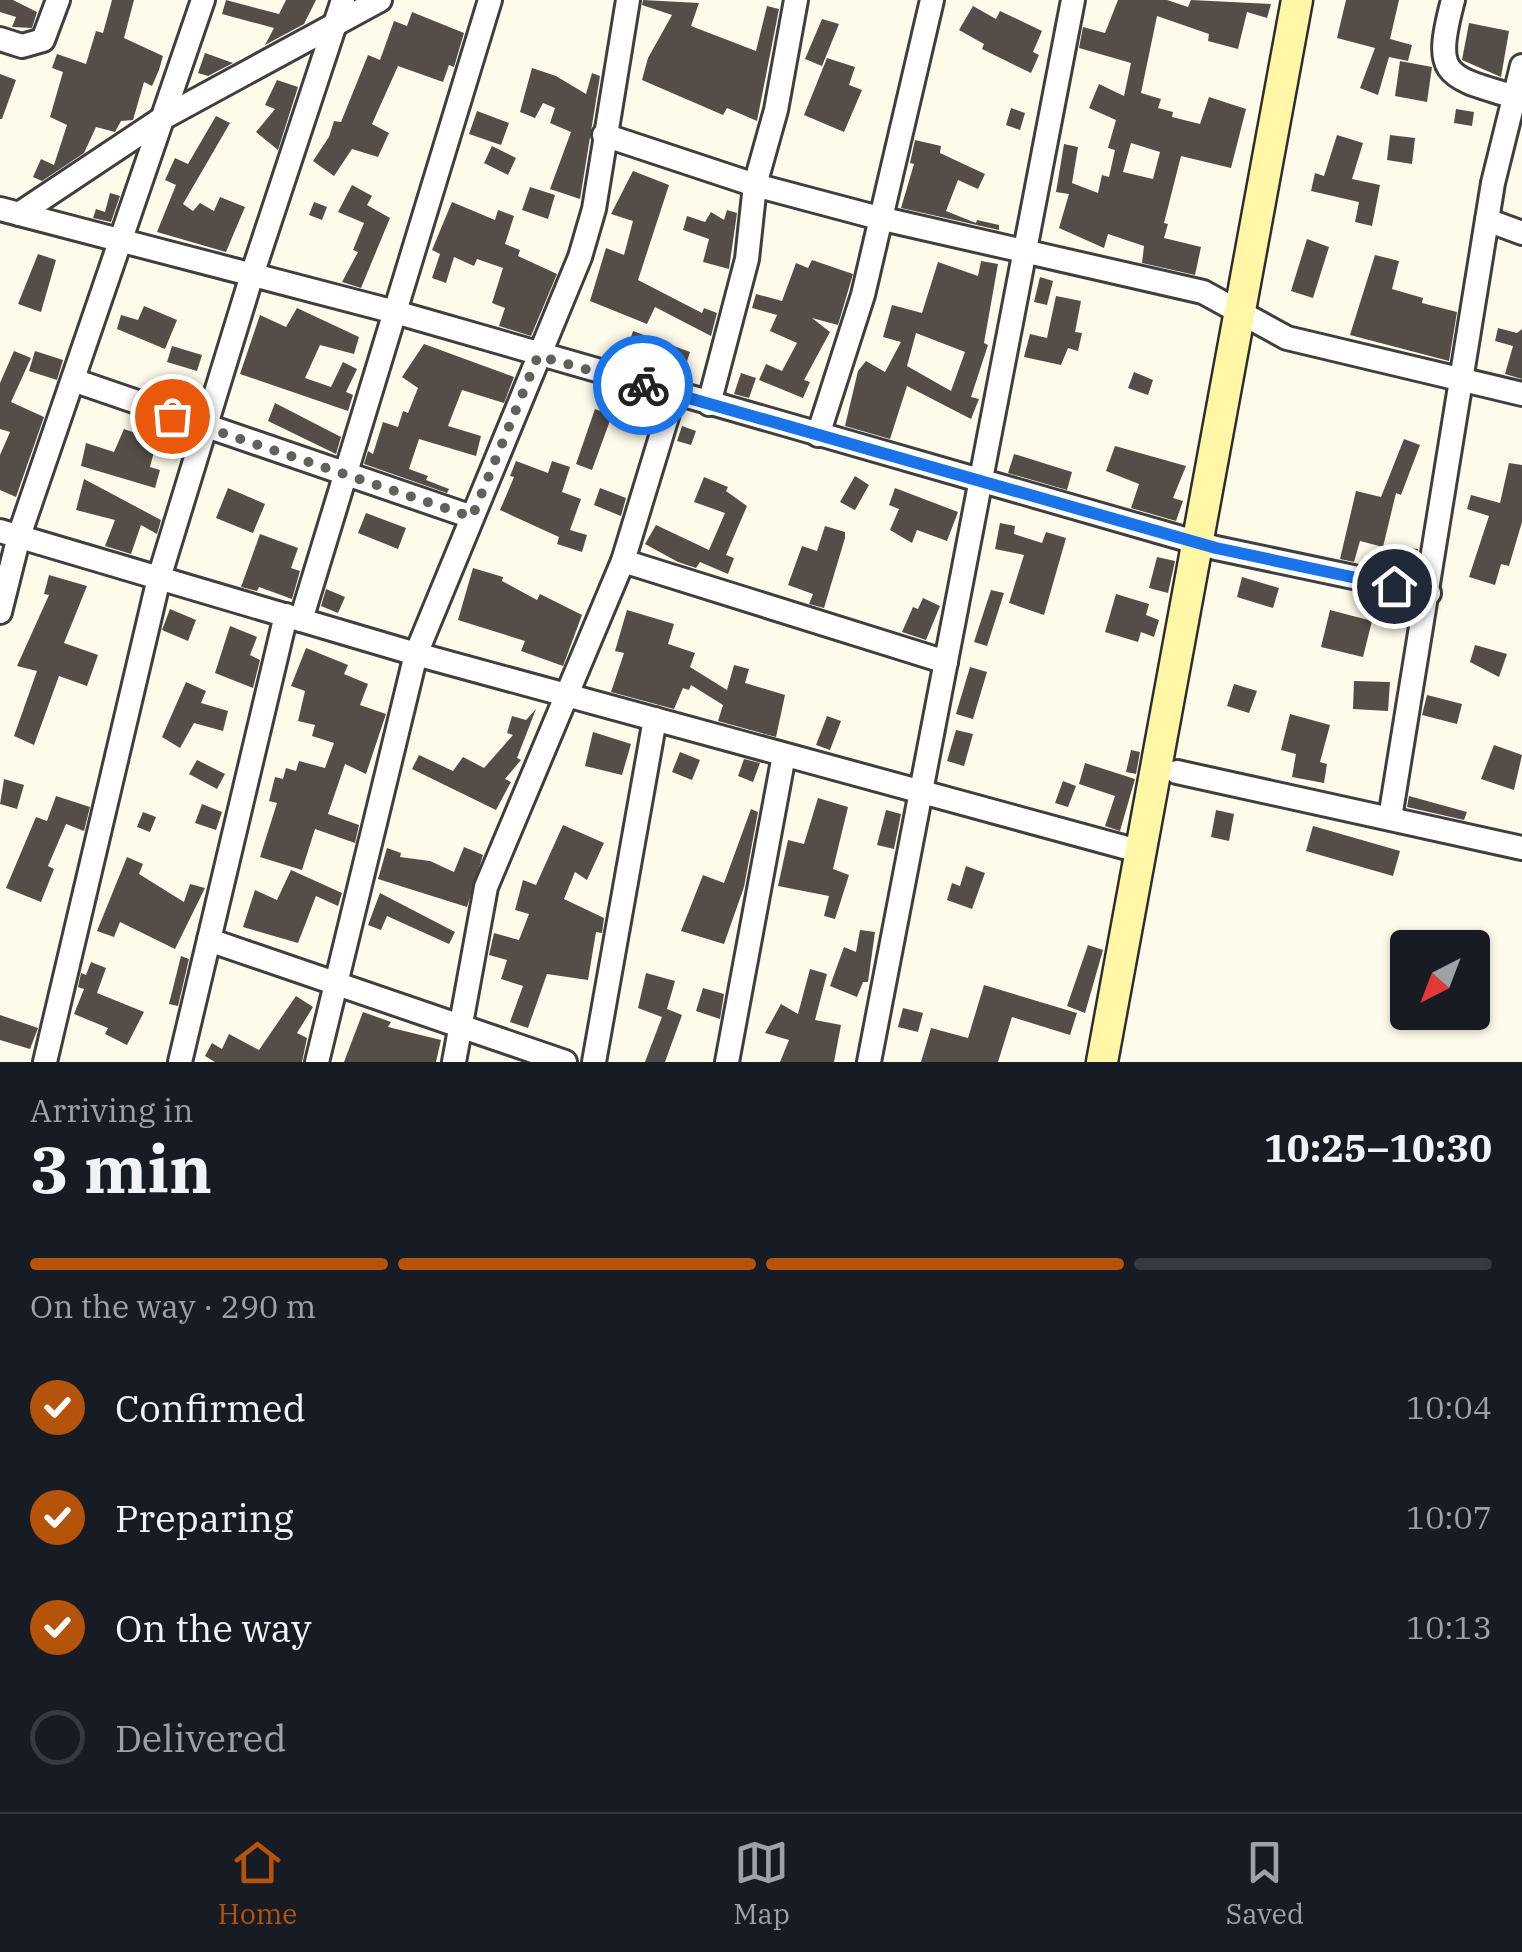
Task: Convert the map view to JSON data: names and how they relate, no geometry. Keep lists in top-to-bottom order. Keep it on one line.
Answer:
{"north":"bottom left","page":{"heading":["3 min","Arriving in","10:25–10:30"],"bar":"On the way · 290 m","list":[["Confirmed","10:04"],["Preparing","10:07"],["On the way","10:13"],"Delivered"],"tabs":["Home","Map","Saved"]}}
